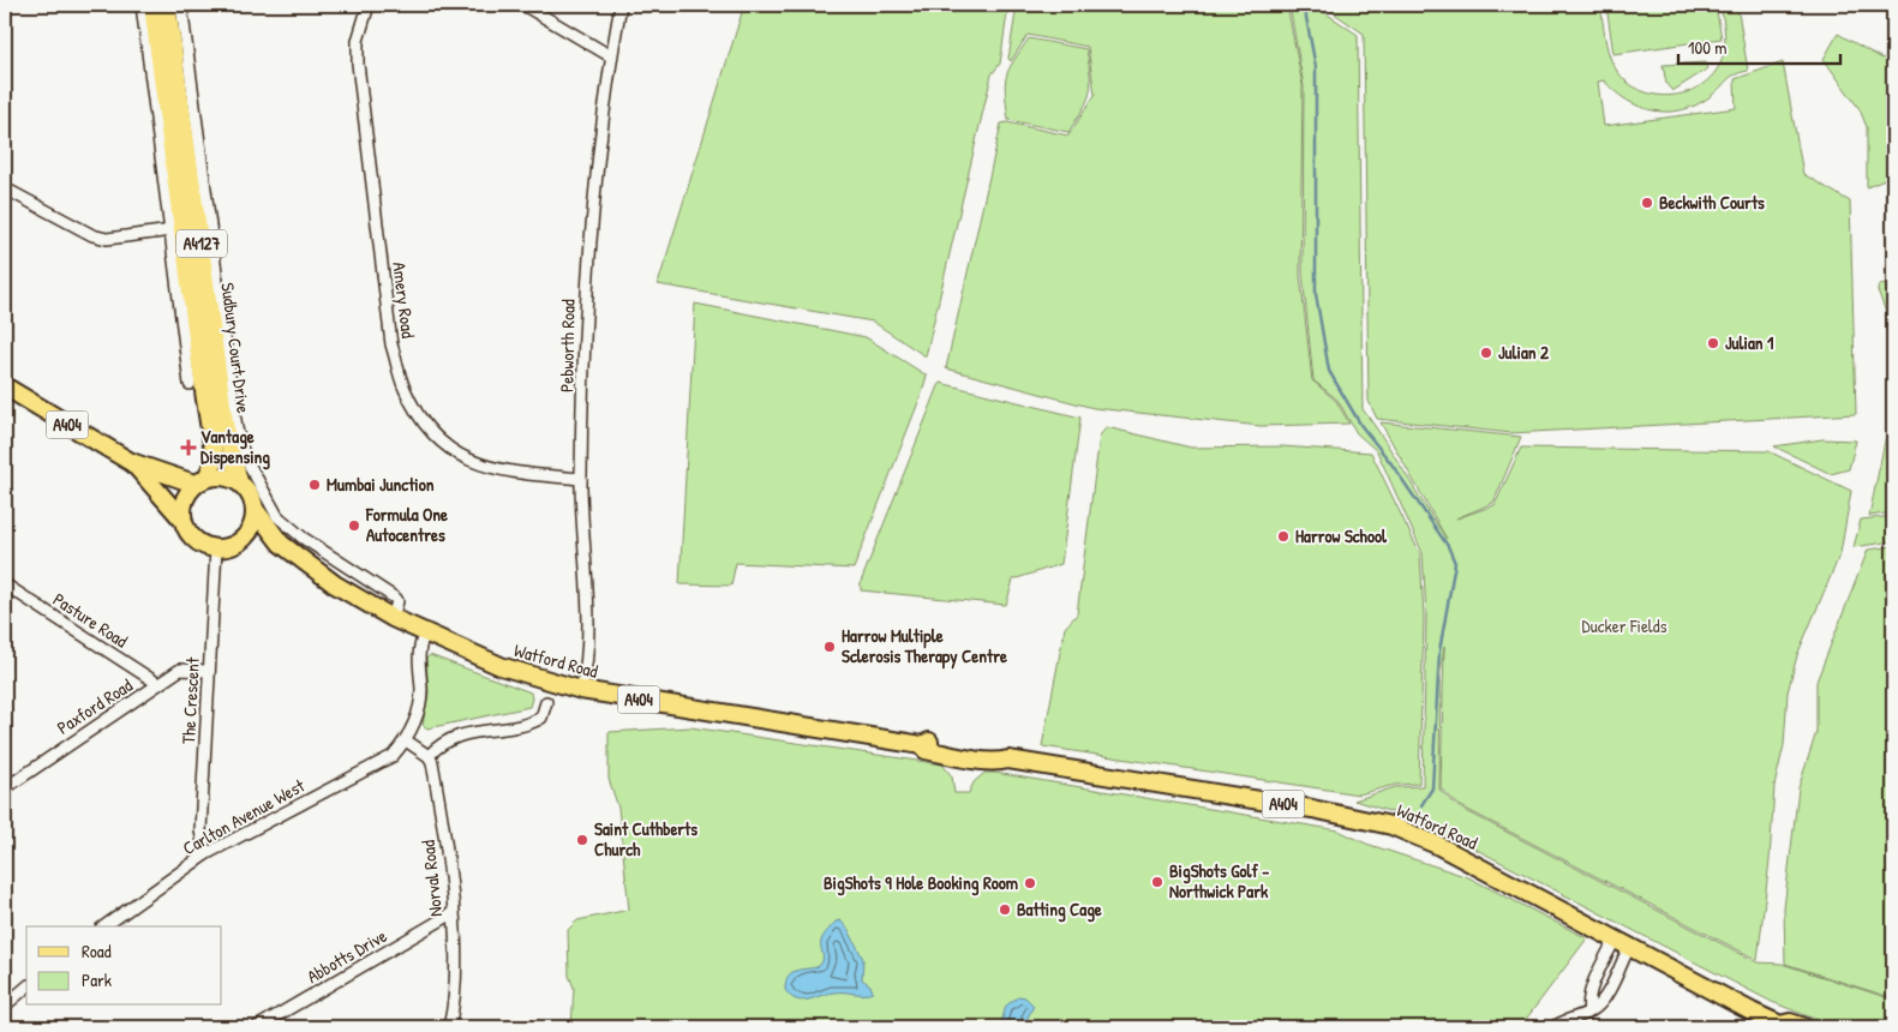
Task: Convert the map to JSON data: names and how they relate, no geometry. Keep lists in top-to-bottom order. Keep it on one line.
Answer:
{"streets":{"main road":["A4127","Sudbury Court Drive","A404","Watford Road"],"street":["Amery Road","Pebworth Road","Pasture Road","The Crescent","Paxford Road","Carlton Avenue West","Norval Road","Abbotts Drive"]},"crossings":[["Amery Road","Pebworth Road"],["Pebworth Road","Watford Road"],["Sudbury Court Drive","A404"],["Sudbury Court Drive","Watford Road"],["Sudbury Court Drive","The Crescent"],["A404","Watford Road"],["A404","The Crescent"],["Pasture Road","Paxford Road"],["Watford Road","The Crescent"],["The Crescent","Paxford Road"],["The Crescent","Carlton Avenue West"],["Norval Road","Abbotts Drive"]],"parks":["Ducker Fields"],"places":{"other":["Beckwith Courts","Julian 1","Julian 2","Mumbai Junction","Formula One Autocentres","Harrow School","Harrow Multiple Sclerosis Therapy Centre","Saint Cuthberts Church","BigShots Golf - Northwick Park","BigShots 9 Hole Booking Room","Batting Cage"],"health":["Vantage Dispensing"]},"legend":["Road","Park"],"scale_bar":"100 m"}
